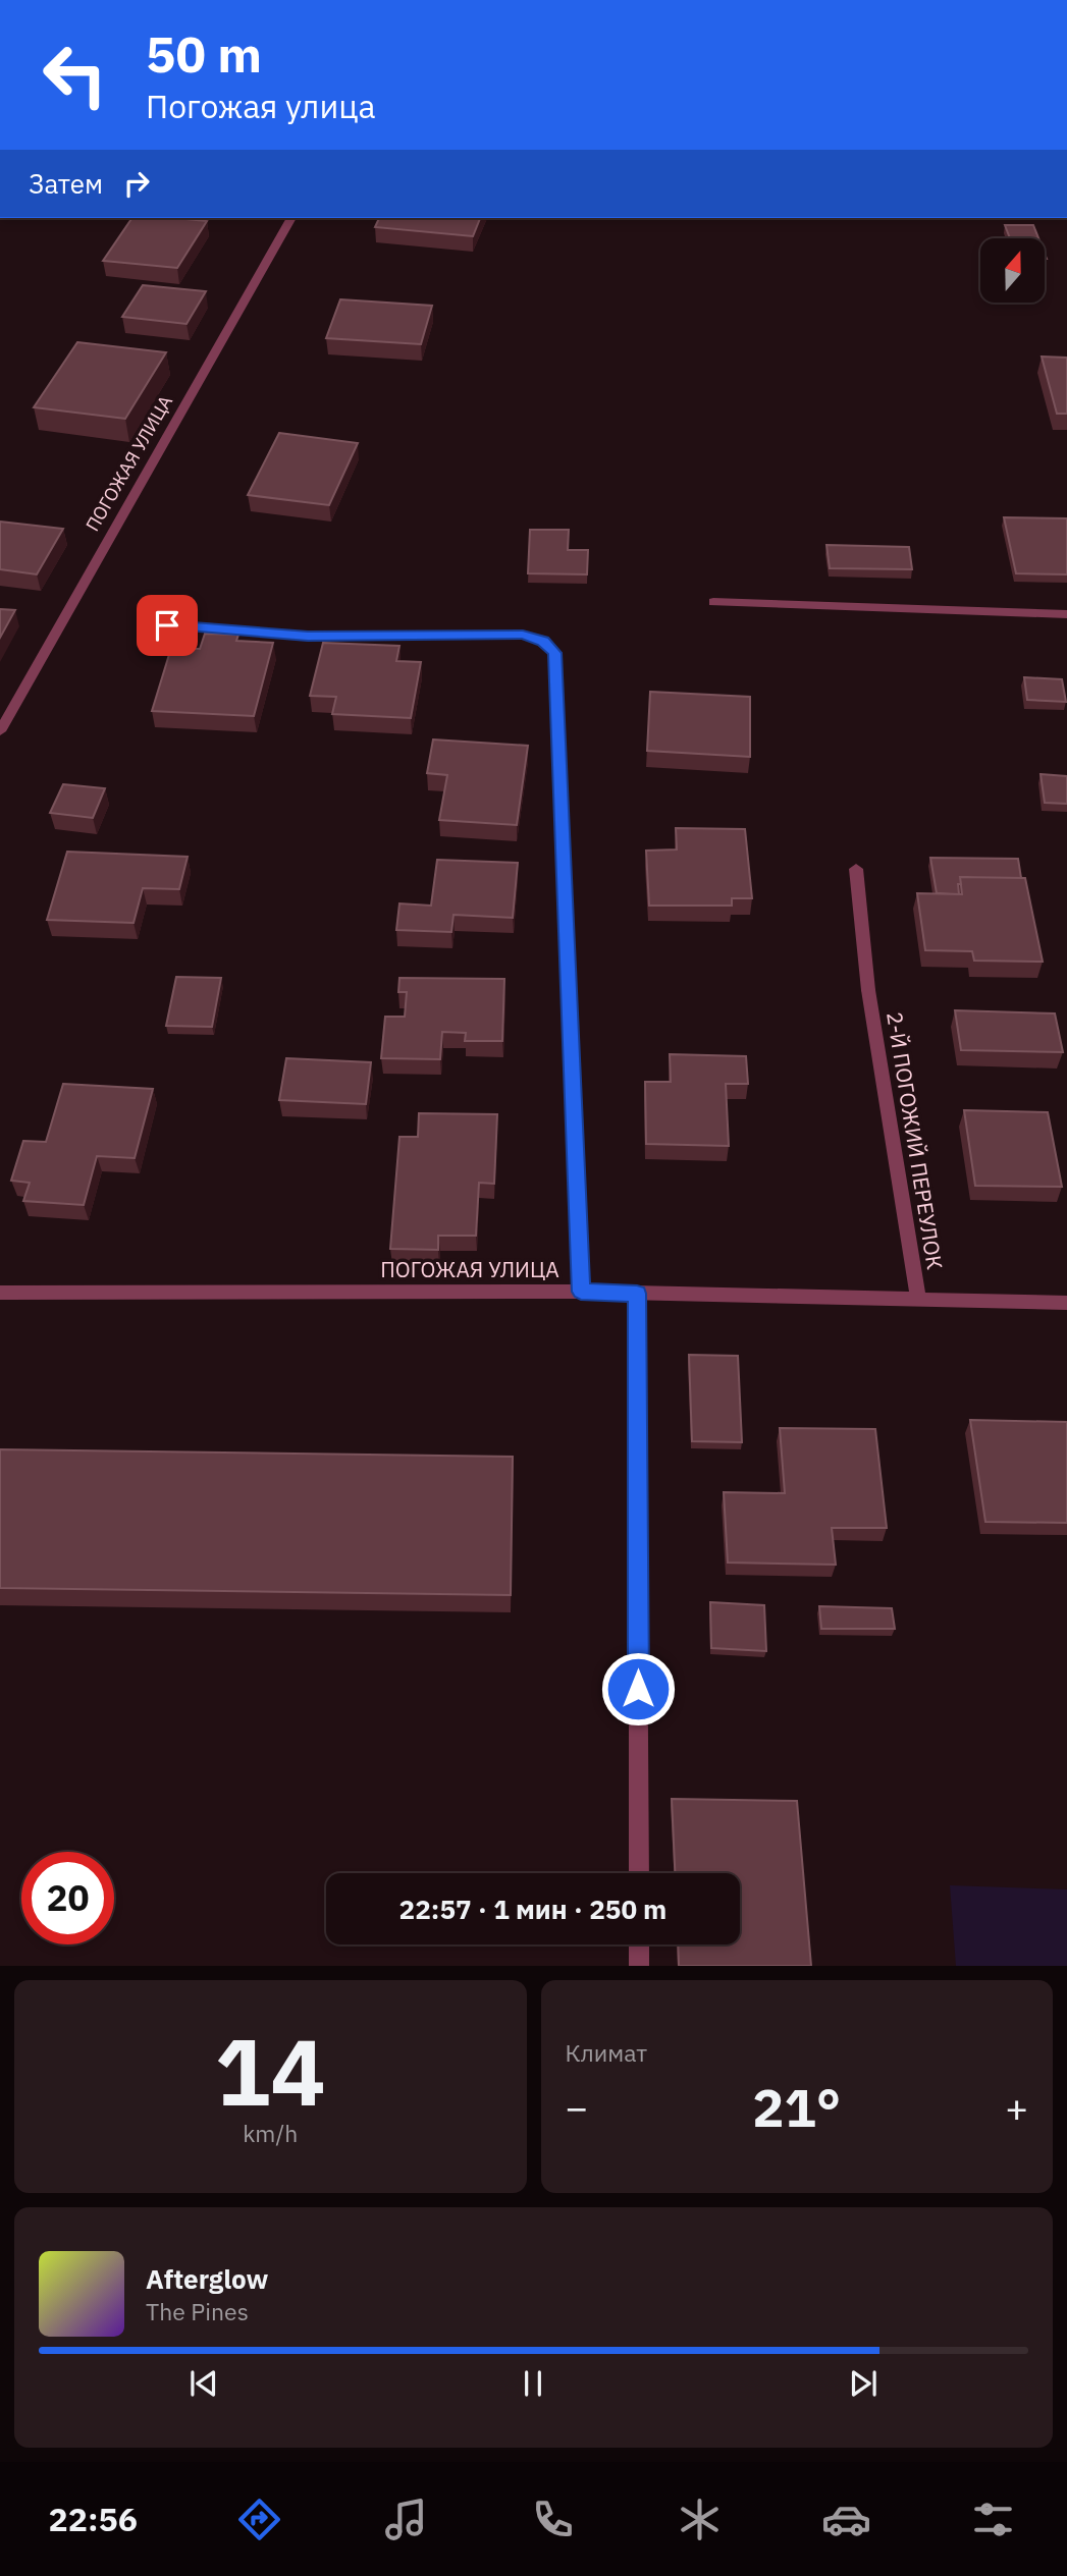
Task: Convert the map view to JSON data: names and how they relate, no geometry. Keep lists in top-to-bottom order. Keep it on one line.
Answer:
{"streets":{"street":["ПОГОЖАЯ УЛИЦА","2-Й ПОГОЖИЙ ПЕРЕУЛОК"]},"crossings":[["ПОГОЖАЯ УЛИЦА","2-Й ПОГОЖИЙ ПЕРЕУЛОК"]],"north":"top","page":{"turn":["50 m","Погожая улица"],"then":"Затем","limit":"20","trip":"22:57 · 1 мин · 250 m","tile":[["14","km/h"],"Климат"],"heat":["−","21°","+"],"song":["Afterglow","The Pines"],"tabs":"22:56"}}
